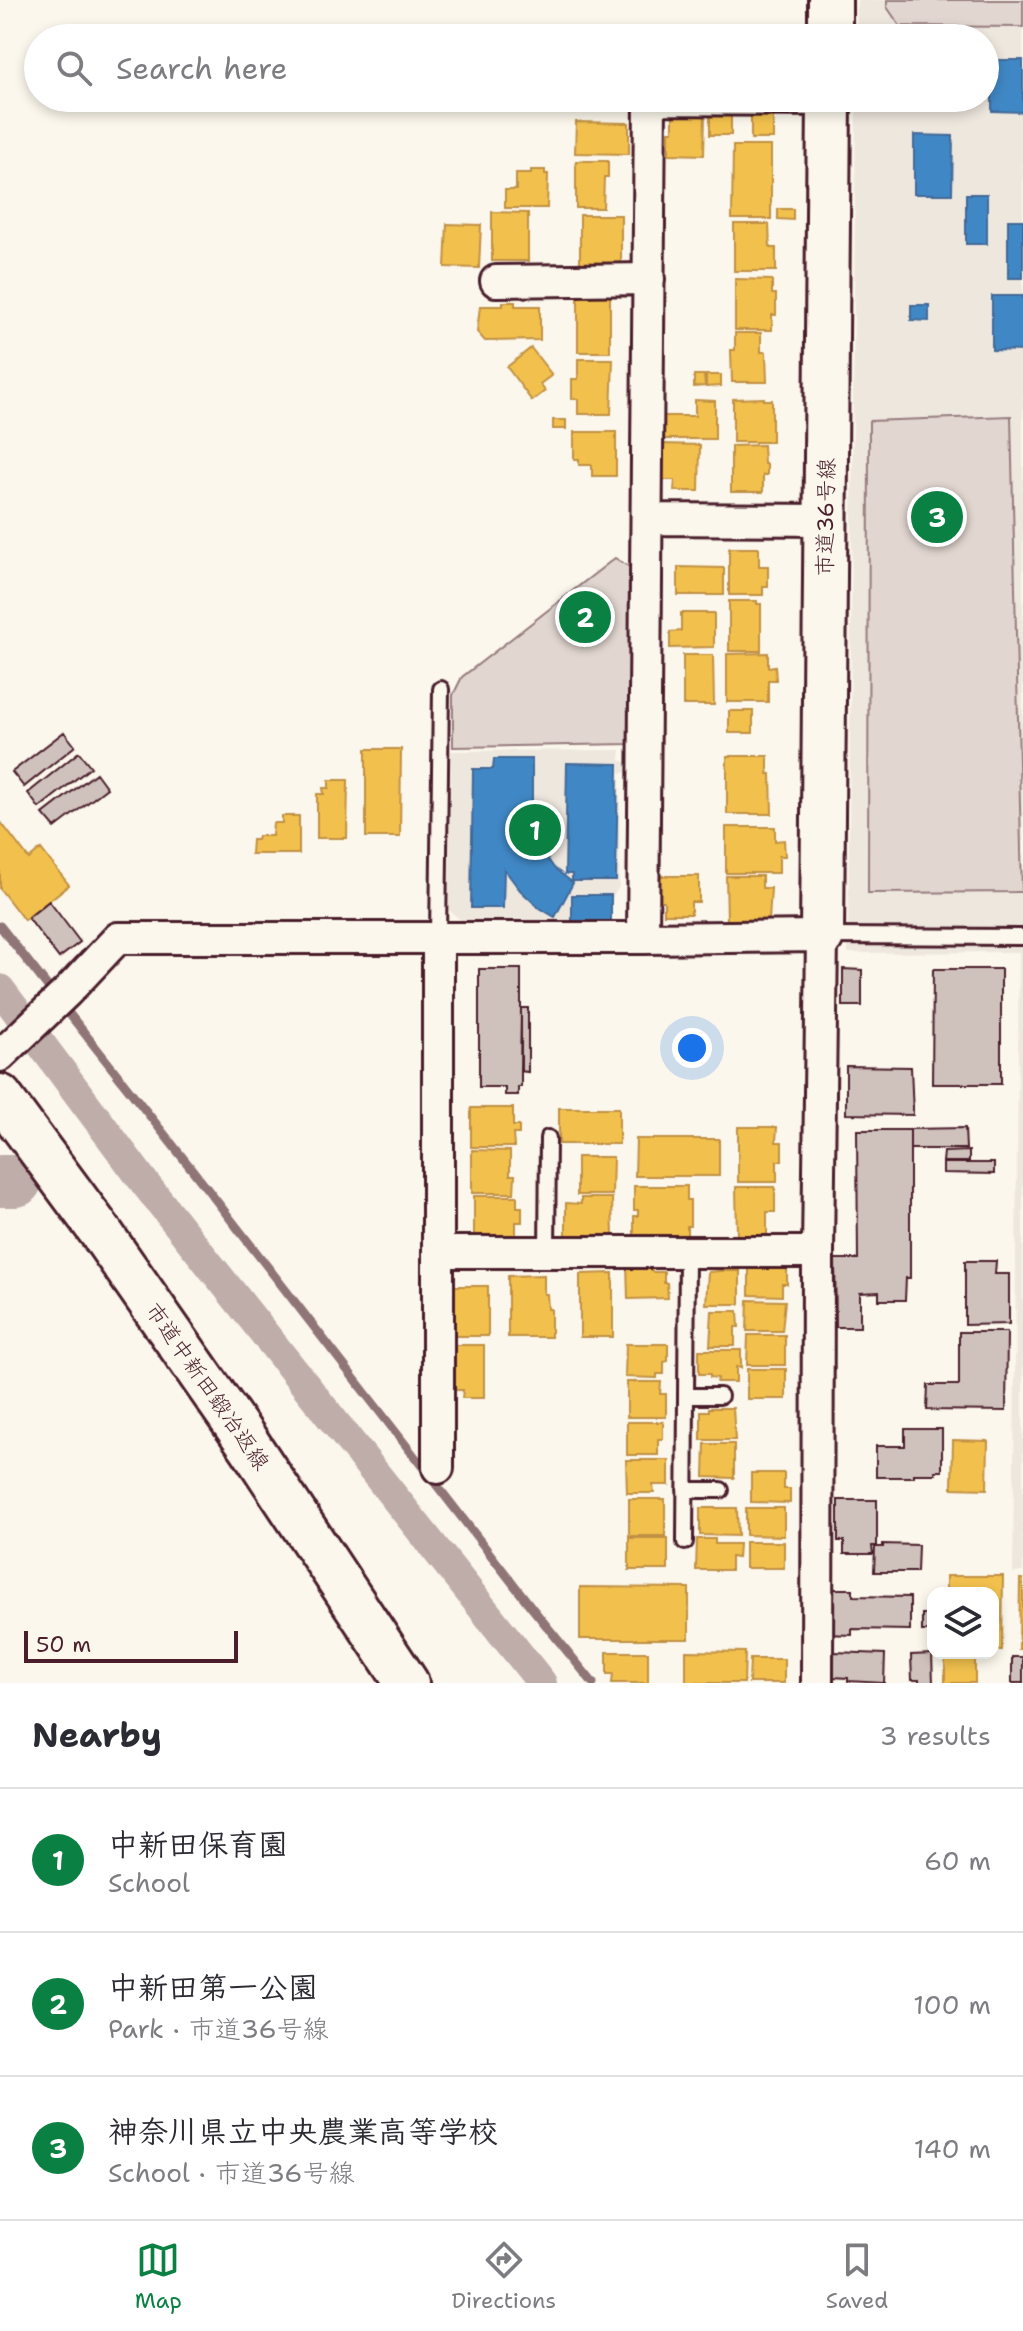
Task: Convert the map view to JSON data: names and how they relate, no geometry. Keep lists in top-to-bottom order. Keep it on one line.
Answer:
{"streets":{"street":["市道36号線","市道中新田鍛冶返線"]},"scale_bar":"50 m","page":{"search":"Search here","pins":["3","2","1"],"scale":"50 m","heading":["Nearby","3 results"],"list":[{"mark":"1","name":"中新田保育園","note":"School","value":"60 m"},{"mark":"2","name":"中新田第一公園","note":"Park · 市道36号線","value":"100 m"},{"mark":"3","name":"神奈川県立中央農業高等学校","note":"School · 市道36号線","value":"140 m"}],"nav":["Map","Directions","Saved"]}}
